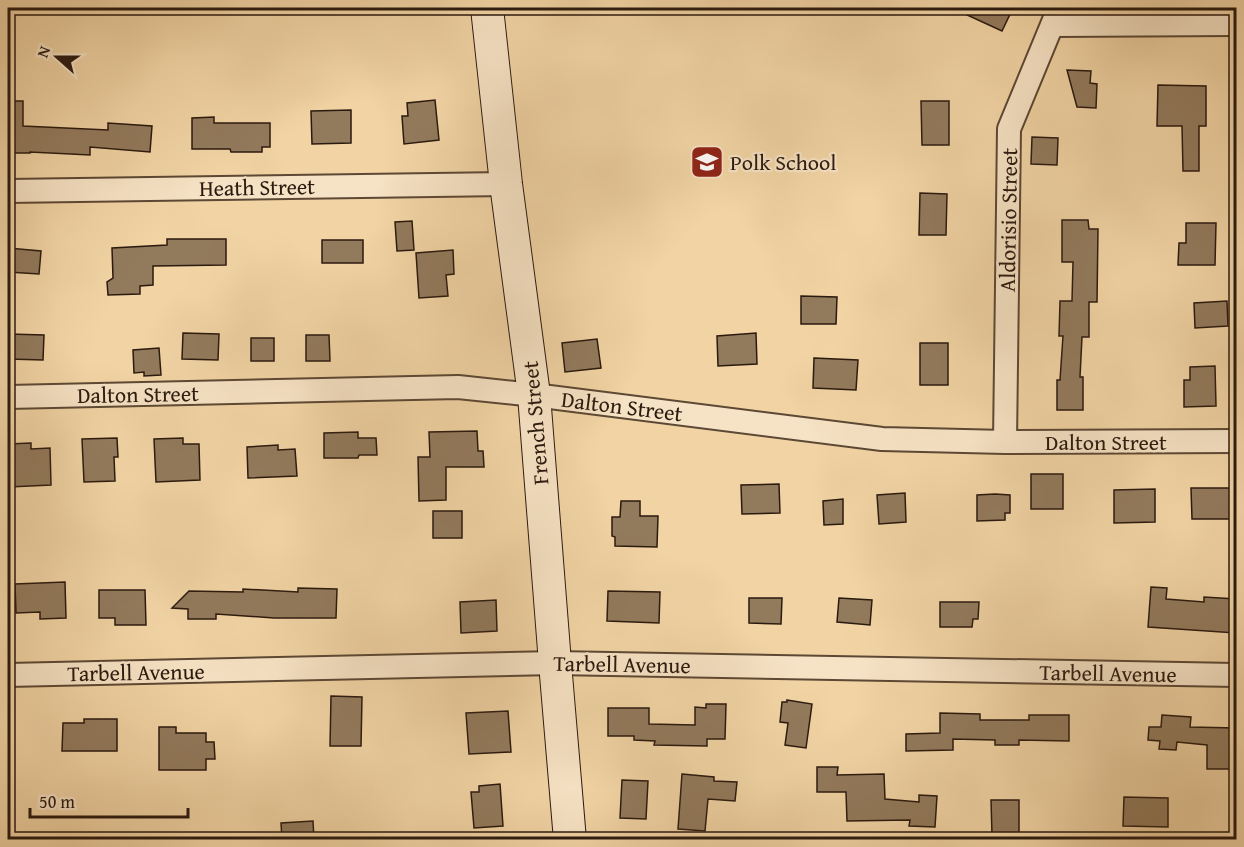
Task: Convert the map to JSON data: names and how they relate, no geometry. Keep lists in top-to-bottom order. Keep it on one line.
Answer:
{"streets":{"street":["Heath Street","Aldorisio Street","Dalton Street","French Street","Tarbell Avenue"]},"crossings":[["Heath Street","French Street"],["Aldorisio Street","Dalton Street"],["Dalton Street","French Street"],["French Street","Tarbell Avenue"]],"places":{"school or university":["Polk School"]},"scale_bar":"50 m","north":"left"}
